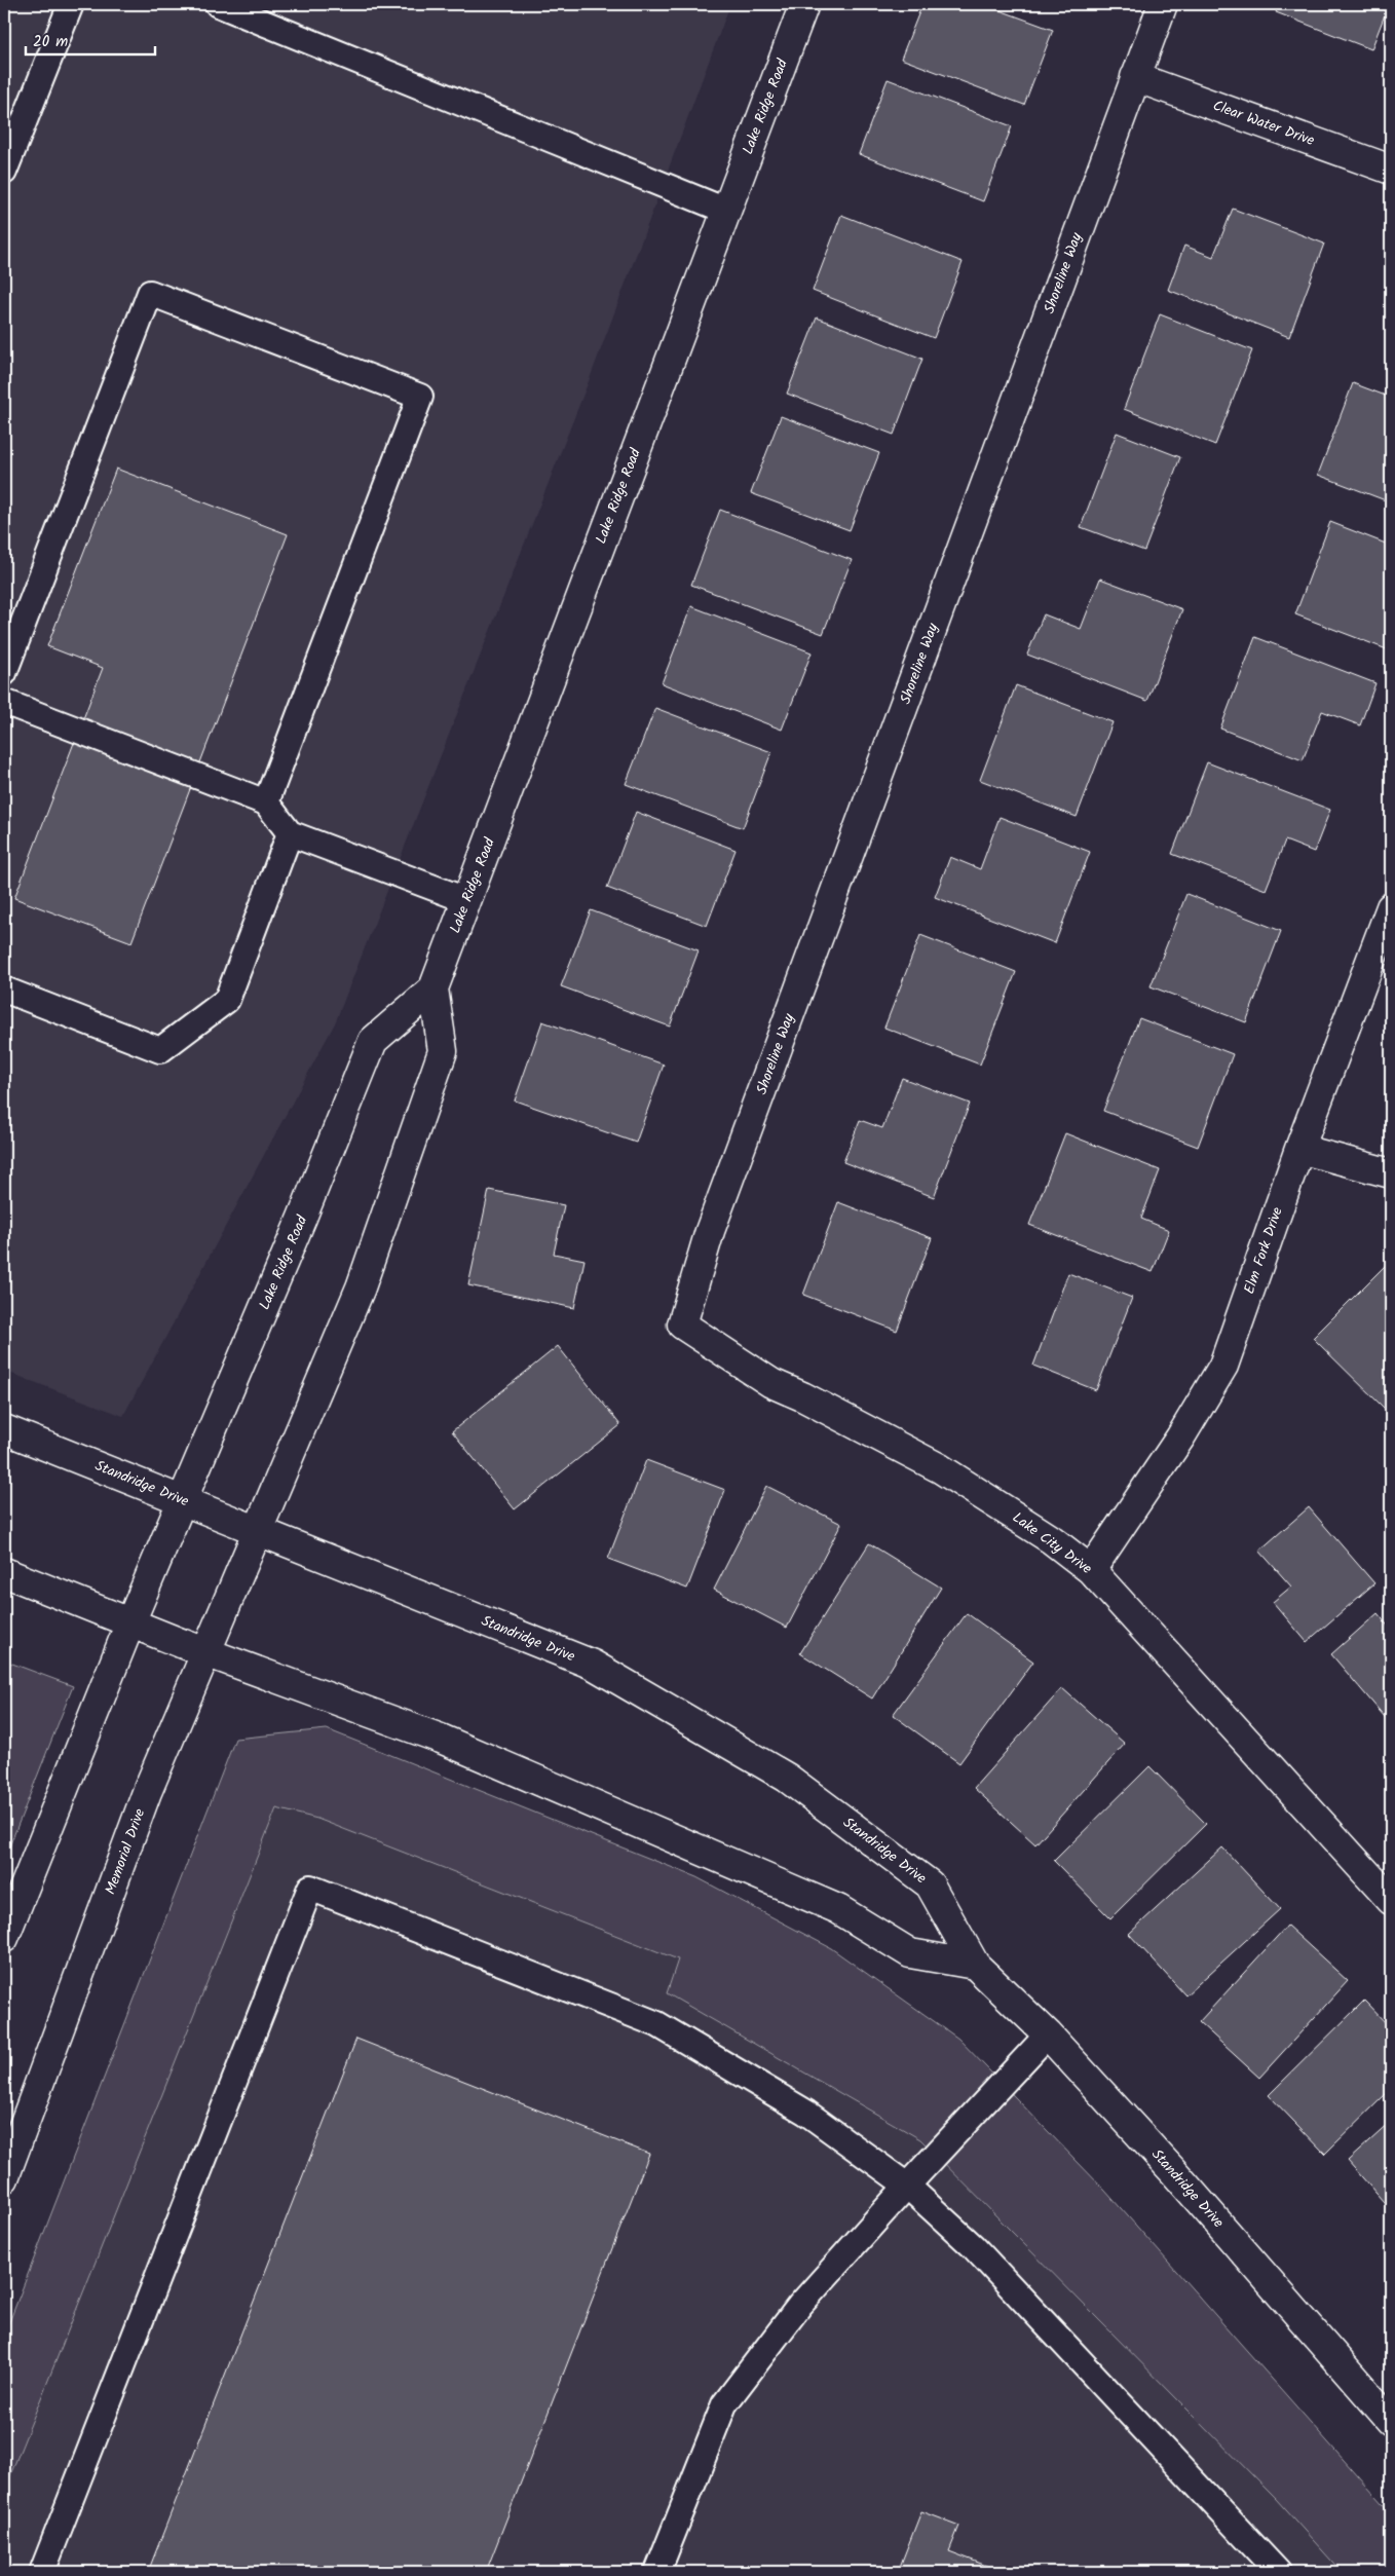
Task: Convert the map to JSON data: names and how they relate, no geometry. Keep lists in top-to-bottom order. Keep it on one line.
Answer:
{"streets":{"street":["Lake Ridge Road","Clear Water Drive","Shoreline Way","Elm Fork Drive","Standridge Drive","Lake City Drive","Memorial Drive"]},"crossings":[["Lake Ridge Road","Standridge Drive"],["Lake Ridge Road","Memorial Drive"],["Clear Water Drive","Shoreline Way"],["Shoreline Way","Lake City Drive"],["Elm Fork Drive","Lake City Drive"],["Standridge Drive","Memorial Drive"]],"scale_bar":"20 m"}
